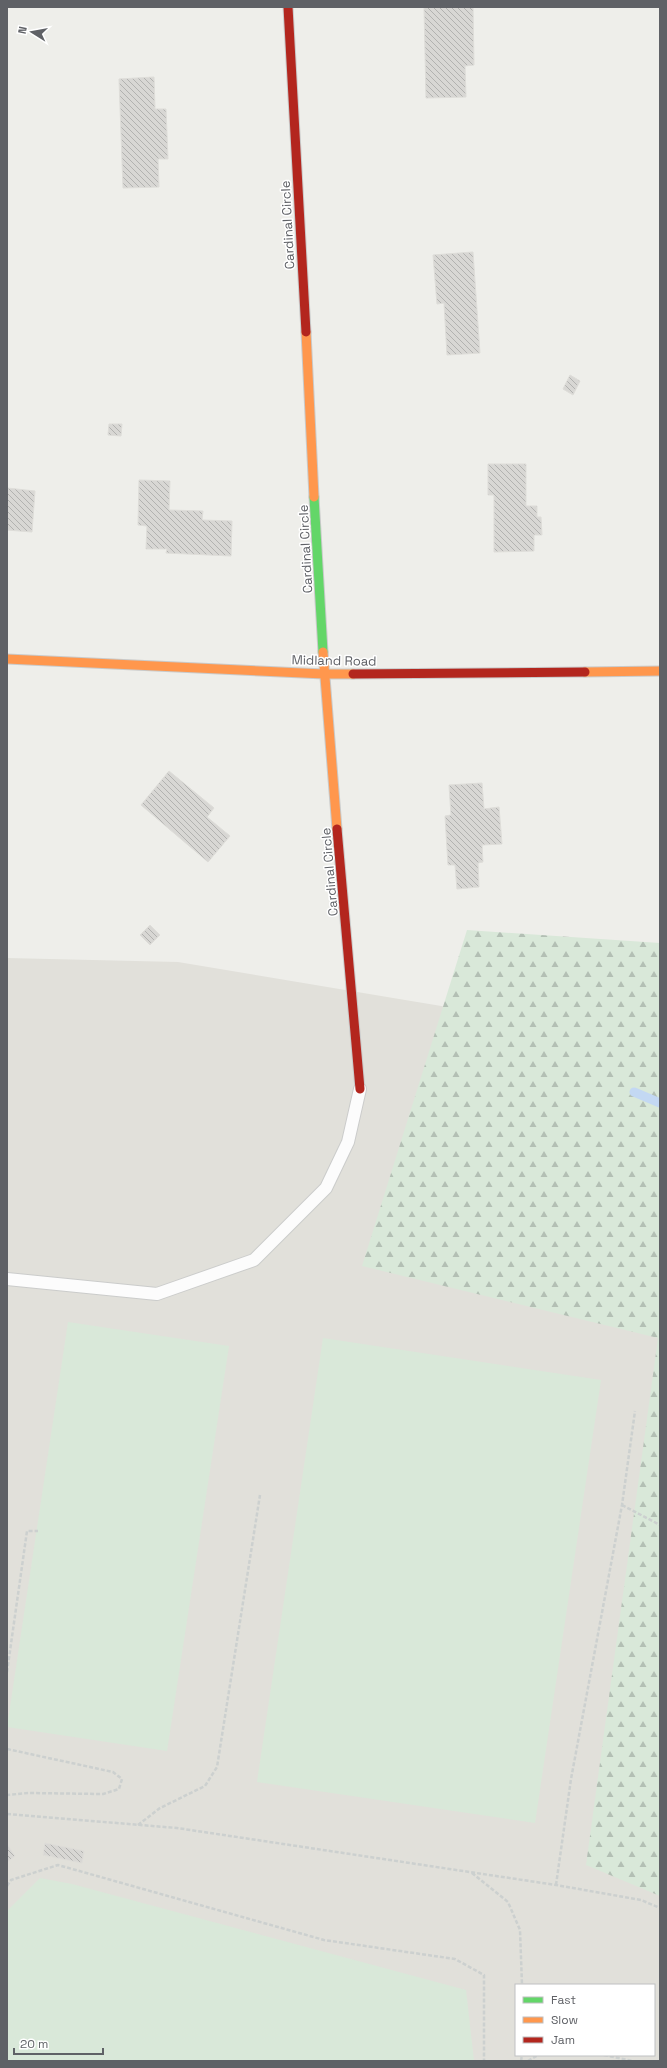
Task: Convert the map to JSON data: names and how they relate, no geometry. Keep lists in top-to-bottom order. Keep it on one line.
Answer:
{"streets":{"street":["Cardinal Circle","Midland Road"]},"crossings":[["Cardinal Circle","Midland Road"]],"legend":["Fast","Slow","Jam"],"scale_bar":"20 m","north":"left"}
